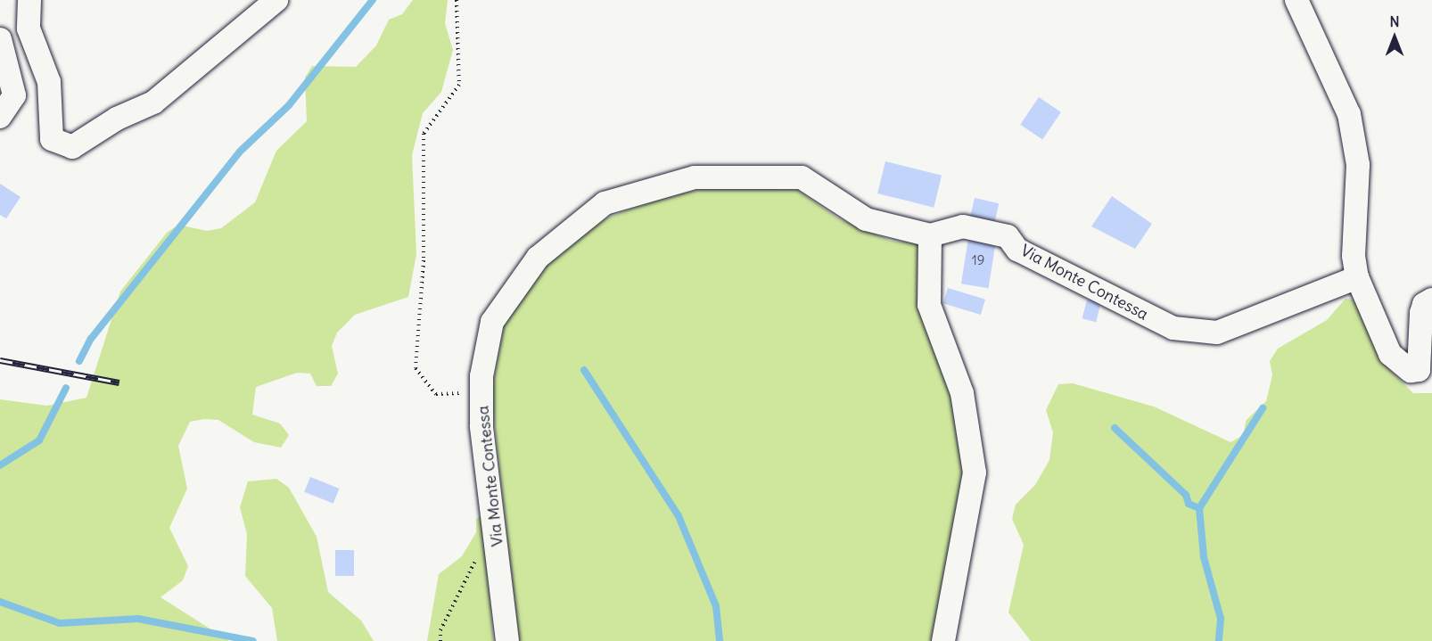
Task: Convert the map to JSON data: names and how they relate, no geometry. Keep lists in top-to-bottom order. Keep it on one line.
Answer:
{"streets":{"street":["Via Monte Contessa"]},"house_numbers":["19"],"north":"top"}
